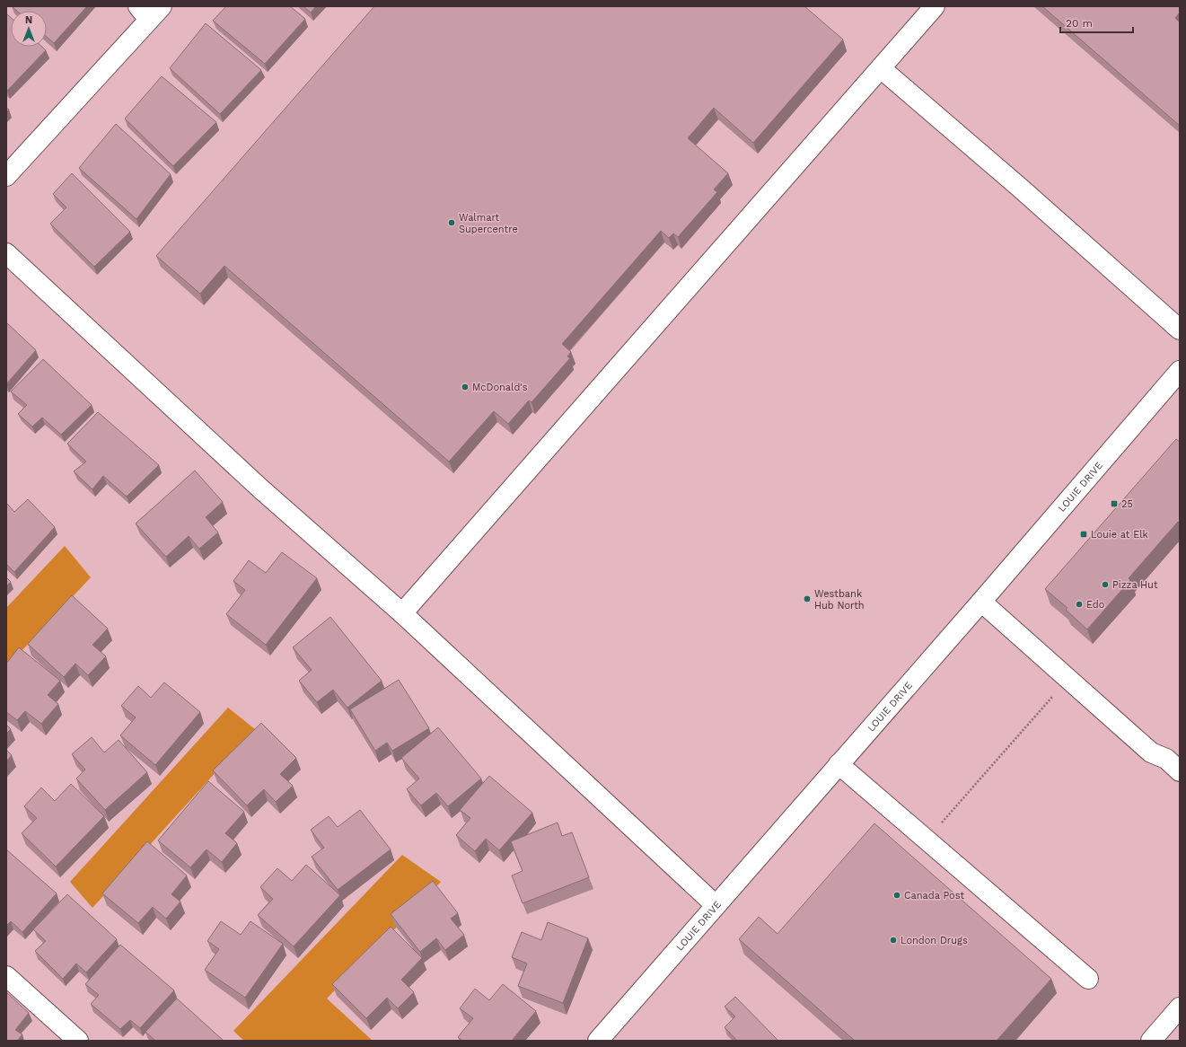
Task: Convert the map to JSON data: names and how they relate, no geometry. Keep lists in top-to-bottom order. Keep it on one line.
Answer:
{"streets":{"main road":["LOUIE DRIVE"]},"places":{"other":["Walmart Supercentre","McDonald's","Pizza Hut","Westbank Hub North","Edo","Canada Post","London Drugs"],"transit":["25","Louie at Elk"]},"scale_bar":"20 m","north":"top"}
